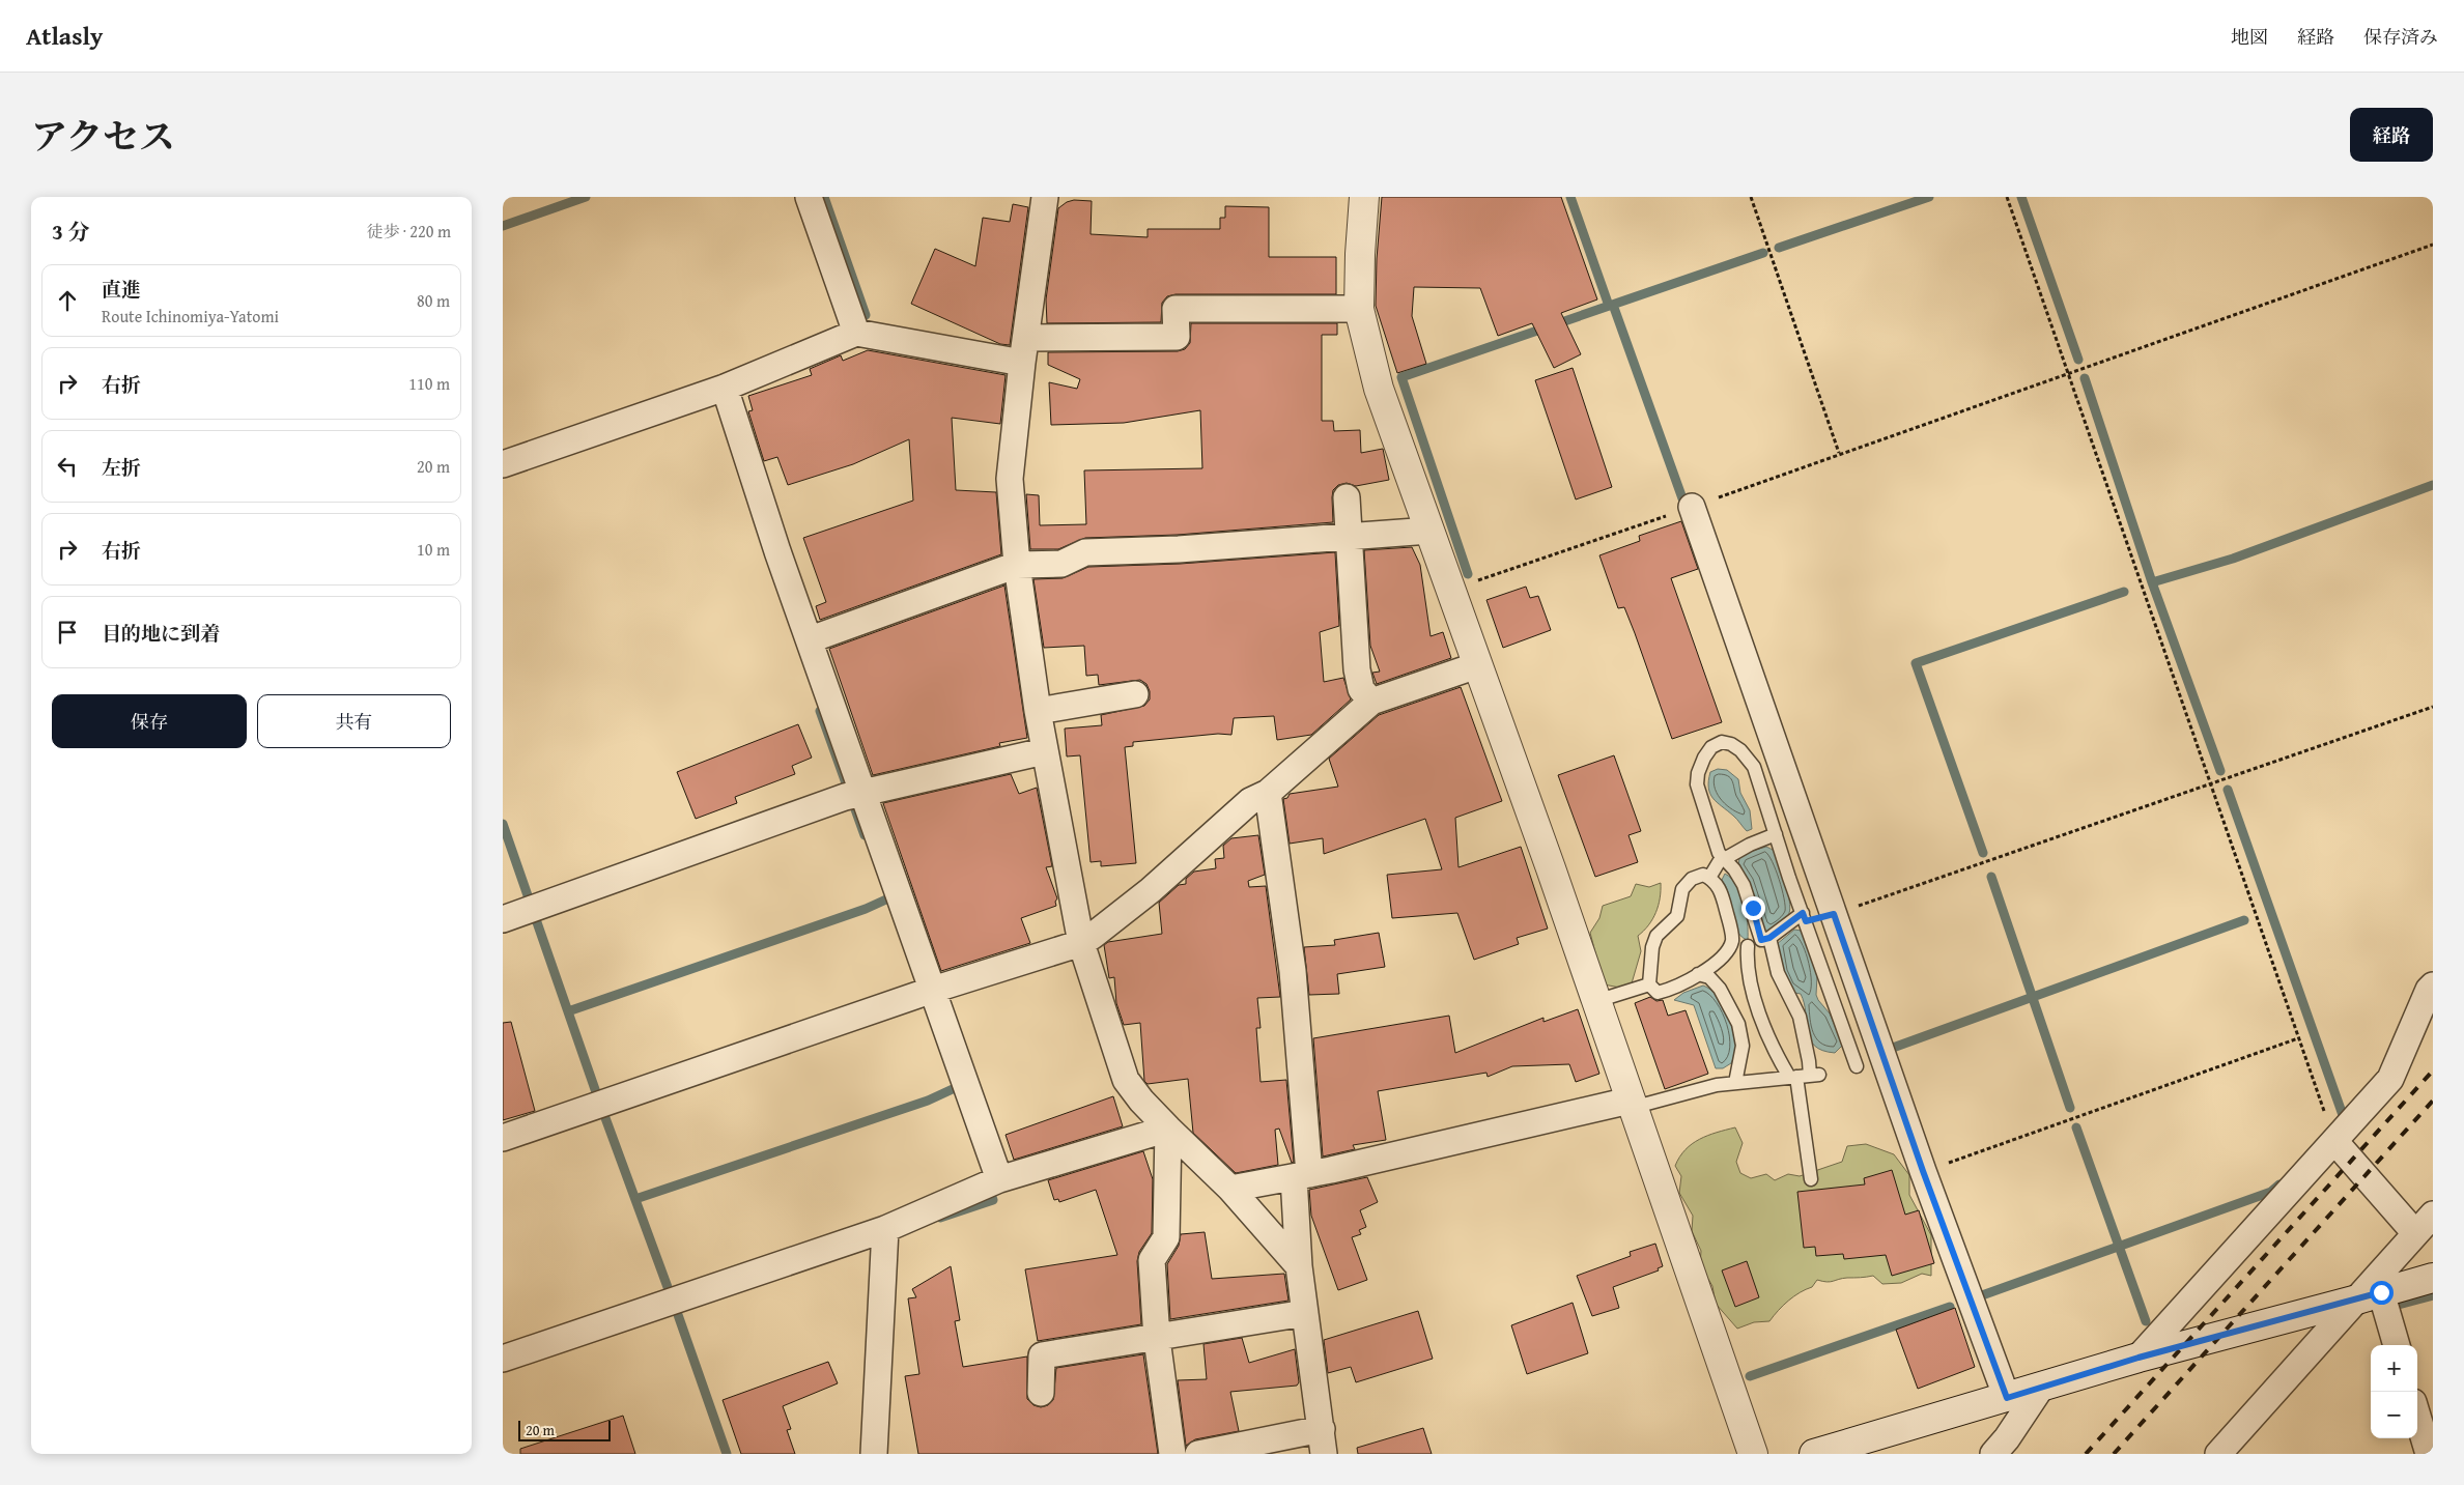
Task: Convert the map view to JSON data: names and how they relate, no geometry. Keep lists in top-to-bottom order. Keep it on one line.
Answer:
{"scale_bar":"20 m","page":{"header":"Atlasly","nav":["地図","経路","保存済み"],"title":"アクセス","buttons":["経路",["保存","共有"]],"heading":["3 分","徒歩 · 220 m"],"list":[["直進","Route Ichinomiya-Yatomi","80 m"],["右折","110 m"],["左折","20 m"],["右折","10 m"],"目的地に到着"],"map_buttons":["+","−"],"scale":"20 m"}}
